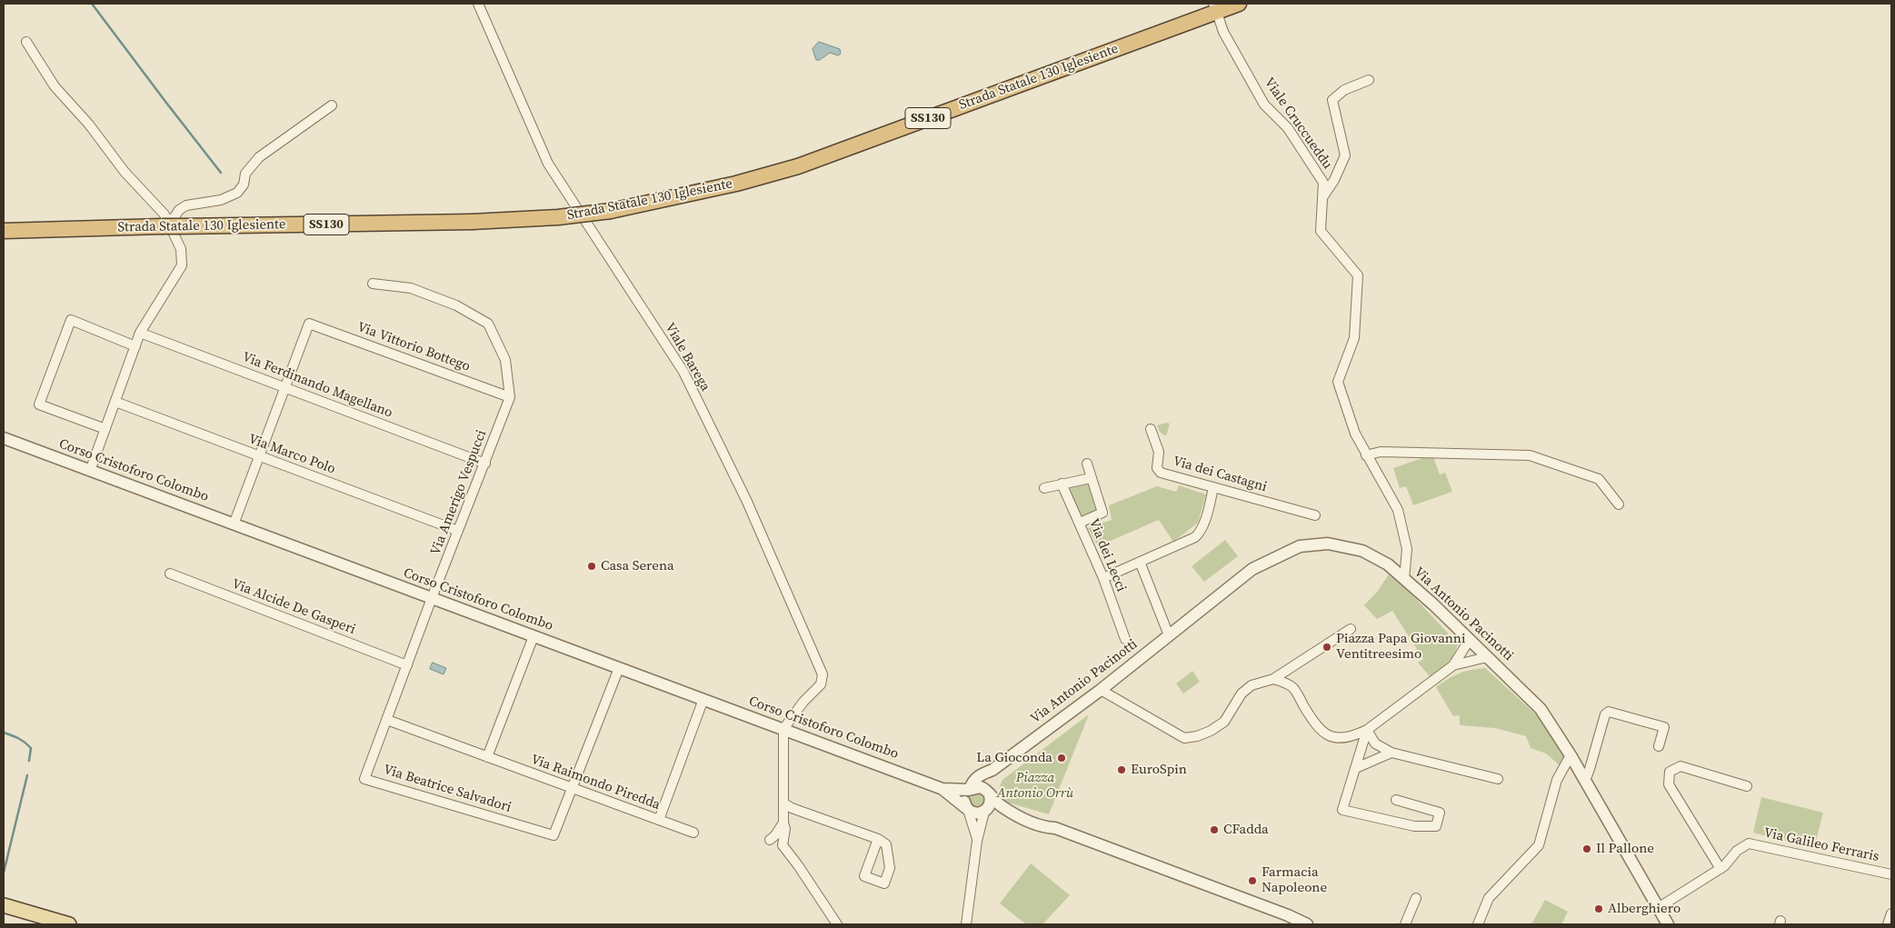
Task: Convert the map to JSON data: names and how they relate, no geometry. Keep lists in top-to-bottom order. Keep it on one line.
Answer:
{"streets":{"highway":["Strada Statale 130 Iglesiente","SS130"],"street":["Viale Cruccueddu","Via Vittorio Bottego","Viale Barega","Via Ferdinando Magellano","Via Marco Polo","Corso Cristoforo Colombo","Via dei Castagni","Via Amerigo Vespucci","Via dei Lecci","Via Alcide De Gasperi","Via Antonio Pacinotti","Via Raimondo Piredda","Via Beatrice Salvadori","Via Galileo Ferraris"]},"crossings":[["Viale Cruccueddu","Via Antonio Pacinotti"],["Via Vittorio Bottego","Via Ferdinando Magellano"],["Via Vittorio Bottego","Via Amerigo Vespucci"],["Viale Barega","Corso Cristoforo Colombo"],["Via Ferdinando Magellano","Via Amerigo Vespucci"],["Via Marco Polo","Via Amerigo Vespucci"],["Corso Cristoforo Colombo","Via Amerigo Vespucci"],["Corso Cristoforo Colombo","Via Antonio Pacinotti"],["Via Amerigo Vespucci","Via Alcide De Gasperi"],["Via Amerigo Vespucci","Via Beatrice Salvadori"],["Via Alcide De Gasperi","Via Beatrice Salvadori"],["Via Antonio Pacinotti","Via Galileo Ferraris"],["Via Raimondo Piredda","Via Beatrice Salvadori"]],"parks":["Piazza Antonio Orrù"],"places":["Casa Serena","Piazza Papa Giovanni Ventitreesimo","La Gioconda","EuroSpin","CFadda","Il Pallone","Farmacia Napoleone","Alberghiero"]}
